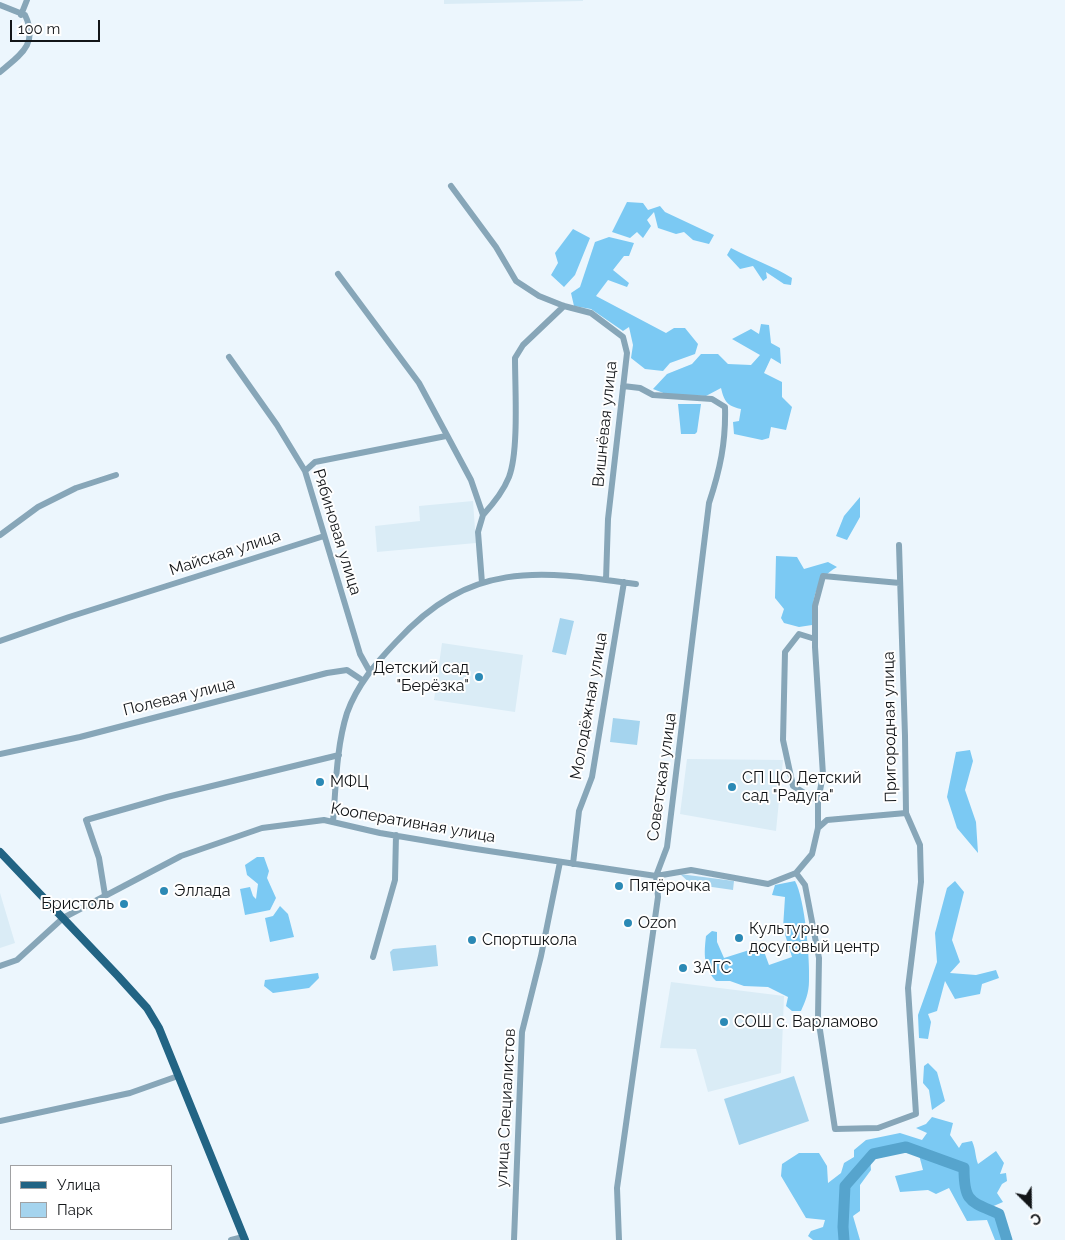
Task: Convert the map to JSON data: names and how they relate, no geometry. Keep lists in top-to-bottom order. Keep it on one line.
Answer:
{"streets":{"street":["Вишнёвая улица","Рябиновая улица","Майская улица","Полевая улица","Молодёжная улица","Пригородная улица","Советская улица","Кооперативная улица","улица Специалистов"]},"crossings":[["Вишнёвая улица","Советская улица"],["Рябиновая улица","Майская улица"],["Молодёжная улица","Кооперативная улица"],["Пригородная улица","Кооперативная улица"],["Советская улица","Кооперативная улица"],["Кооперативная улица","улица Специалистов"]],"places":["Детский сад \"Берёзка\"","МФЦ","СП ЦО Детский сад \"Радуга\"","Пятёрочка","Эллада","Бристоль","Ozon","Культурно досуговый центр","Спортшкола","ЗАГС","СОШ с. Варламово"],"legend":["Улица","Парк"],"scale_bar":"100 m","north":"bottom right"}
